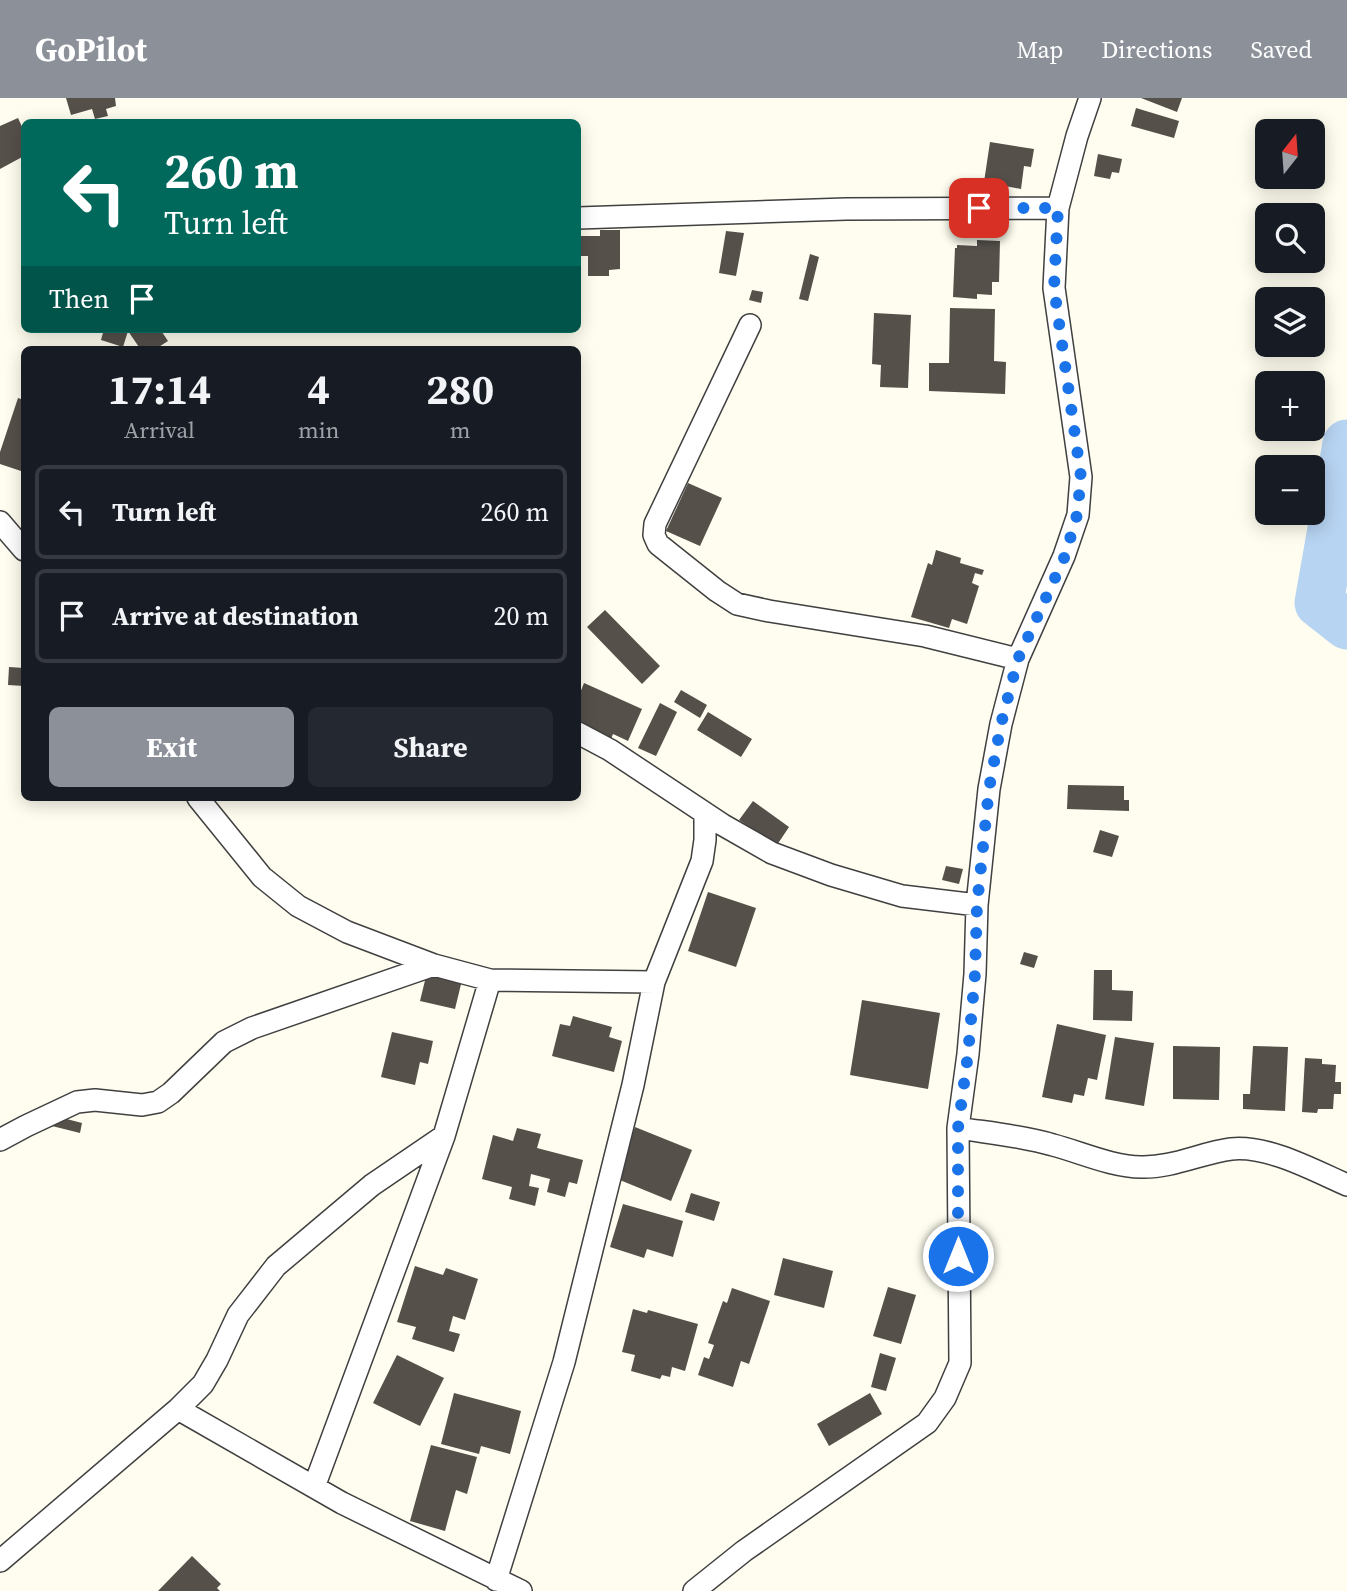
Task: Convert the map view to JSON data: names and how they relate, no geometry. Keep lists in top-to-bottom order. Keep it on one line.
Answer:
{"north":"top","page":{"header":"GoPilot","nav":["Map","Directions","Saved"],"map_buttons":["+","−"],"turn":["260 m","Turn left"],"then":"Then","eta":["17:14","Arrival","4","min","280","m"],"list":[{"name":"Turn left","value":"260 m"},{"name":"Arrive at destination","value":"20 m"}],"buttons":["Exit","Share"]}}
